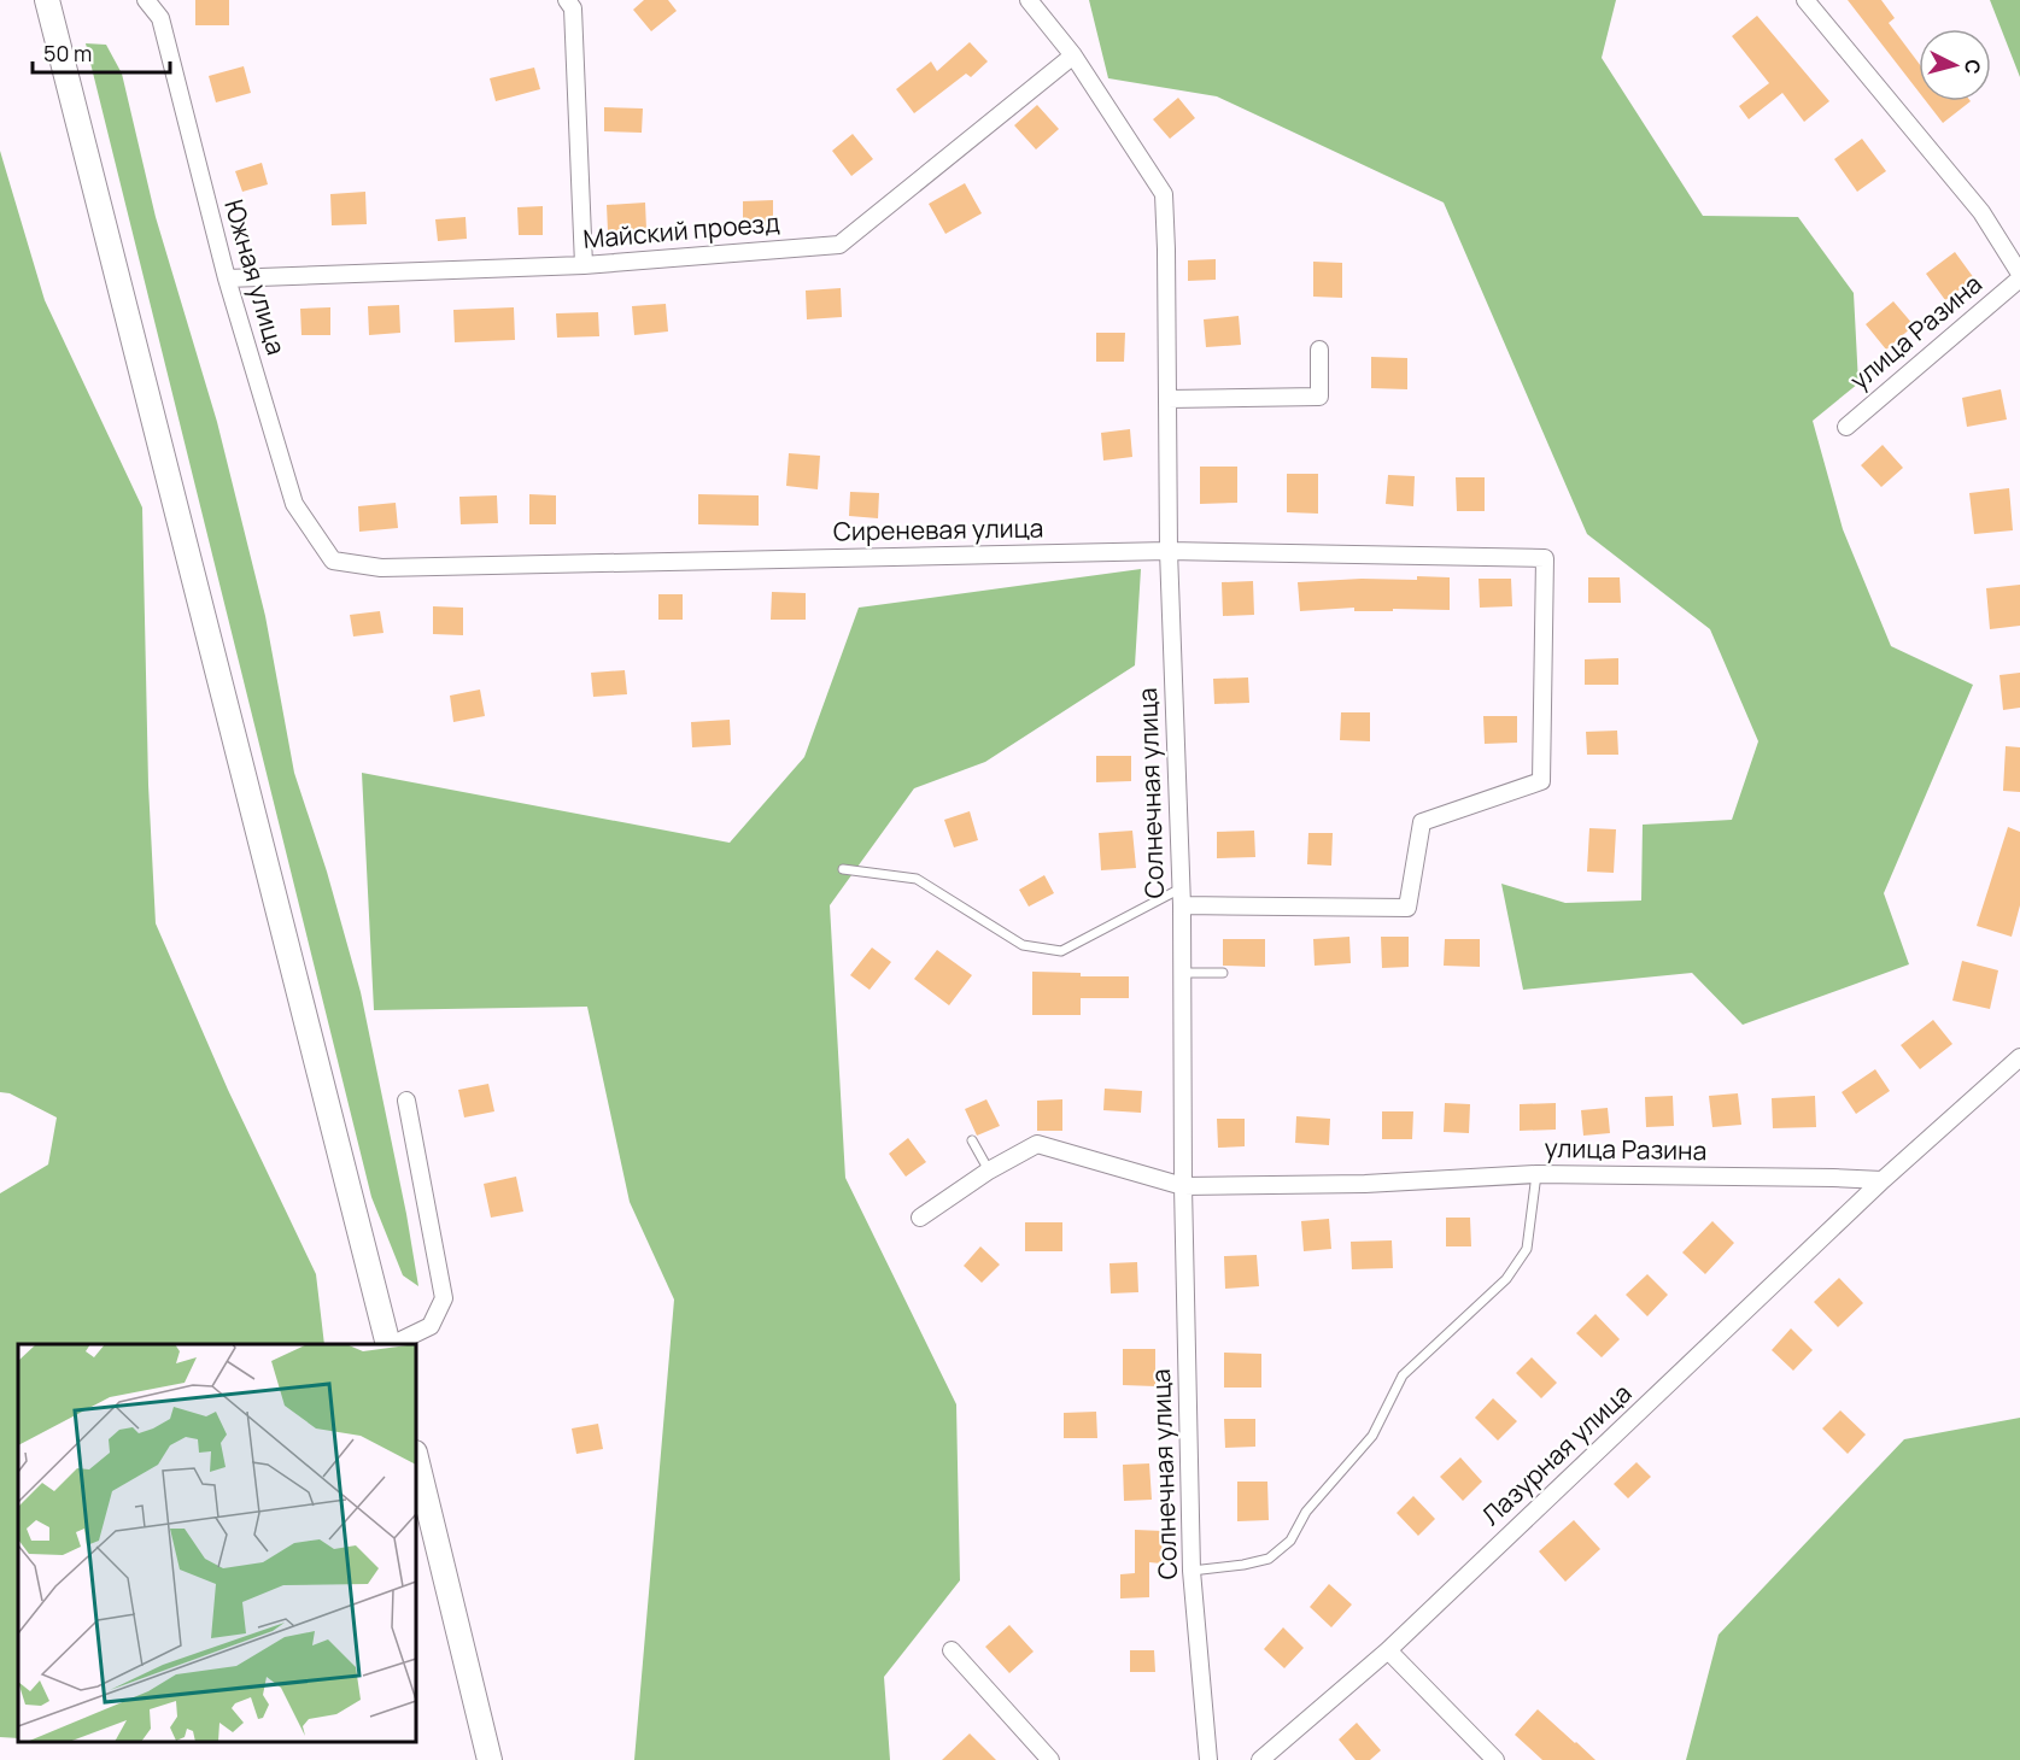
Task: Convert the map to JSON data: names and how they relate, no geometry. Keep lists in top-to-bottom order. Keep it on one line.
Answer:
{"streets":{"street":["Майский проезд","Южная улица","улица Разина","Сиреневая улица","Солнечная улица","Лазурная улица"]},"crossings":[["Майский проезд","Южная улица"],["Майский проезд","Солнечная улица"],["Южная улица","Сиреневая улица"],["улица Разина","Солнечная улица"],["улица Разина","Лазурная улица"],["Сиреневая улица","Солнечная улица"]],"scale_bar":"50 m","north":"right"}
